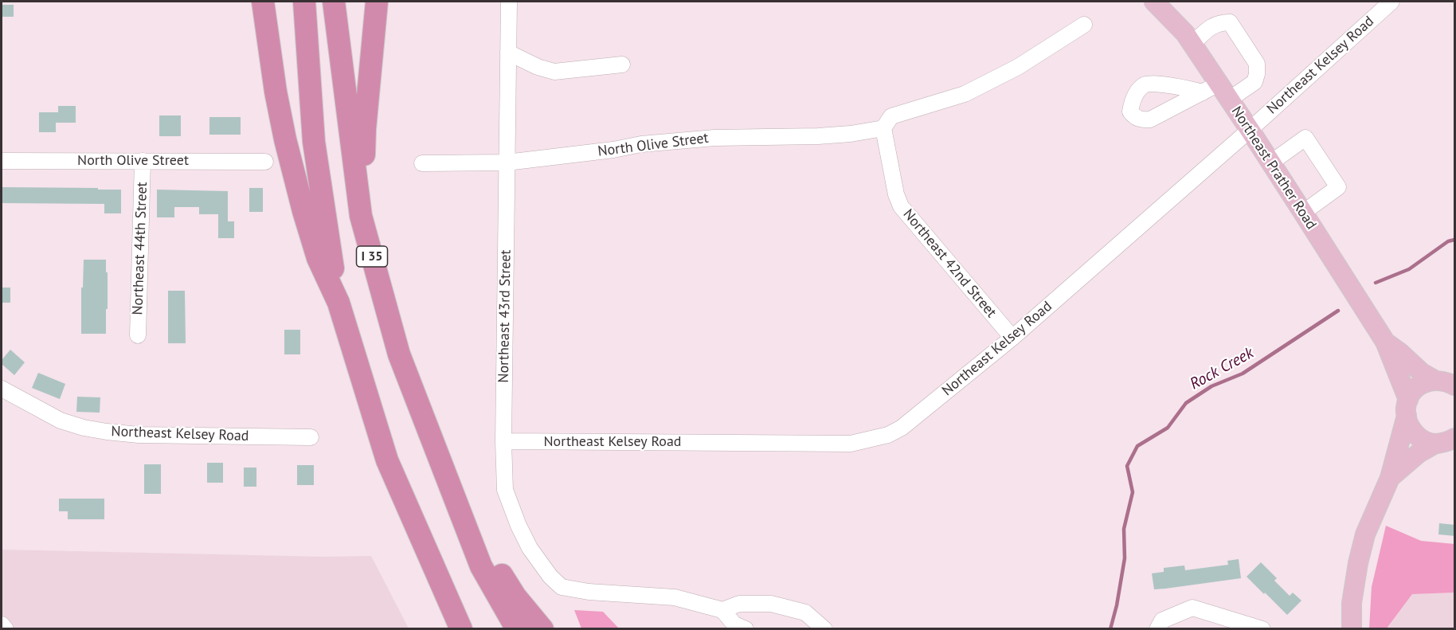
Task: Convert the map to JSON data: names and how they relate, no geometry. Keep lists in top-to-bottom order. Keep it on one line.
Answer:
{"streets":{"highway":["I 35"],"main road":["Northeast Prather Road"],"street":["Northeast Kelsey Road","North Olive Street","Northeast 44th Street","Northeast 42nd Street","Northeast 43rd Street"]},"crossings":[["Northeast Kelsey Road","Northeast Prather Road"],["Northeast Kelsey Road","Northeast 42nd Street"],["Northeast Kelsey Road","Northeast 43rd Street"],["North Olive Street","Northeast 44th Street"],["North Olive Street","Northeast 42nd Street"],["North Olive Street","Northeast 43rd Street"]],"water":["Rock Creek"]}
